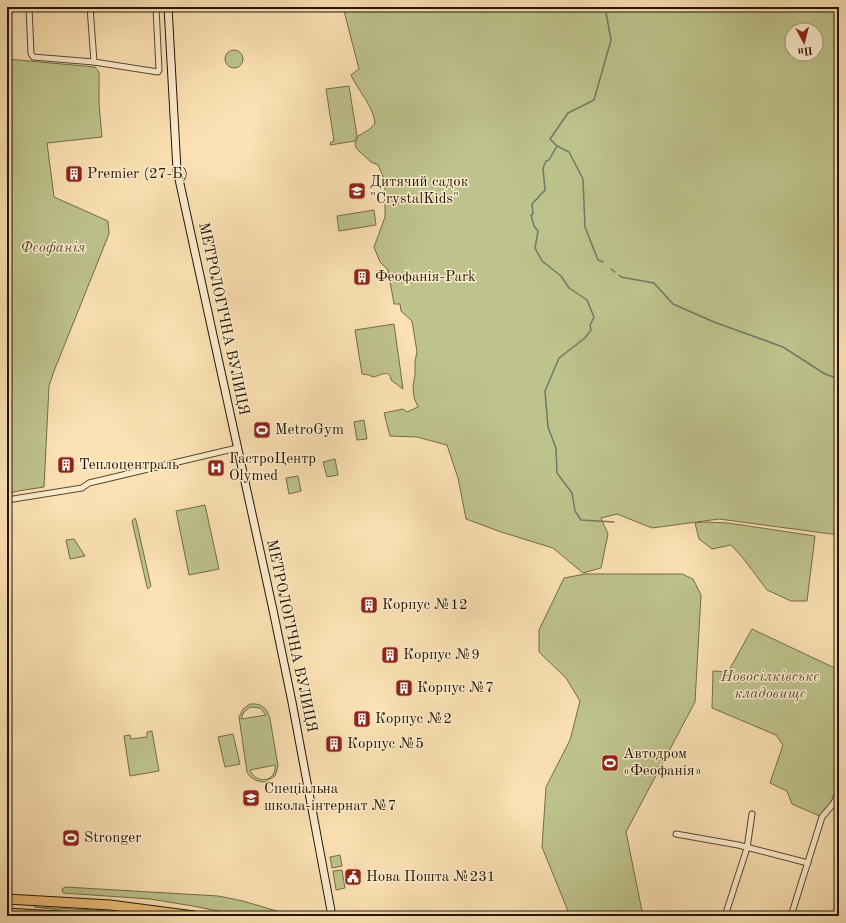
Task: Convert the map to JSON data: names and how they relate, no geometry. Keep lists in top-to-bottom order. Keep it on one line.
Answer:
{"streets":{"street":["МЕТРОЛОГІЧНА ВУЛИЦЯ"]},"parks":["Феофанія","Новосілківське кладовище"],"places":{"building":["Premier (27-Б)","Феофанія-Park","Теплоцентраль","Корпус №12","Корпус №9","Корпус №7","Корпус №2","Корпус №5"],"school or university":["Дитячий садок \"CrystalKids\"","Спеціальна школа-інтернат №7"],"sports":["MetroGym","Автодром «Феофанія»","Stronger"],"hospital":["ГастроЦентр Olymed"],"public building":["Нова Пошта №231"]},"north":"bottom"}
